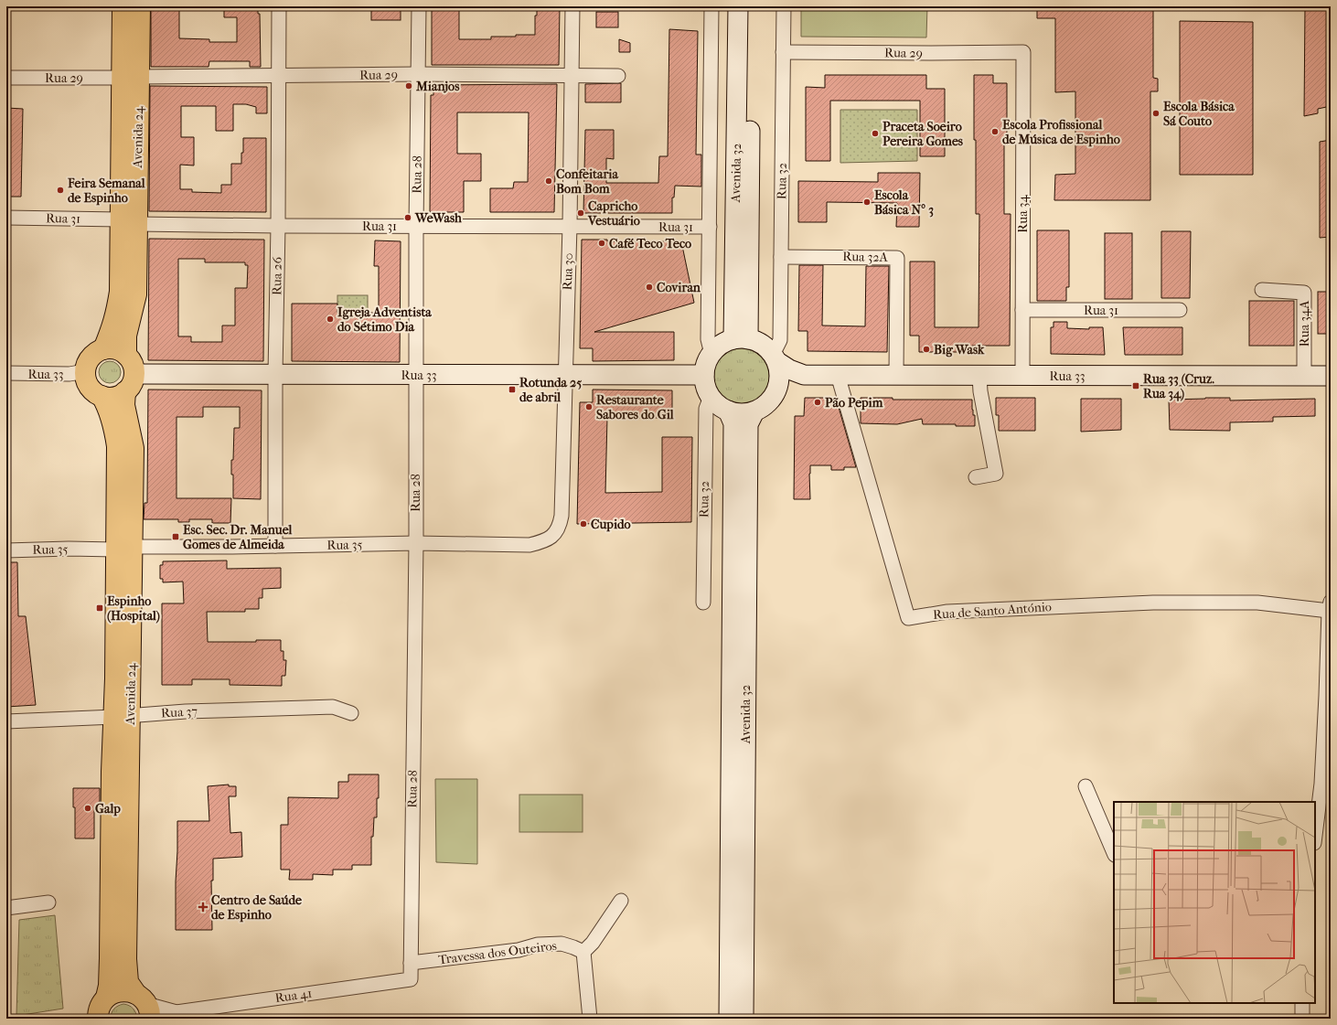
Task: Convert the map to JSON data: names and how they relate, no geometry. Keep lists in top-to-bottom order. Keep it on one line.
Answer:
{"streets":{"main road":["Avenida 24","Avenida 32","Rua 33"],"street":["Rua 29","Rua 28","Rua 32","Rua 34","Rua 31","Rua 32A","Rua 30","Rua 26","Rua 34A","Rua 35","Rua de Santo António","Rua 37","Travessa dos Outeiros","Rua 41"]},"crossings":[["Rua 29","Avenida 24"],["Rua 29","Rua 28"],["Rua 29","Rua 32"],["Rua 29","Rua 34"],["Rua 29","Rua 30"],["Rua 29","Rua 26"],["Avenida 24","Rua 31"],["Avenida 24","Rua 33"],["Avenida 24","Rua 35"],["Avenida 24","Rua 37"],["Avenida 24","Rua 41"],["Avenida 32","Rua 32"],["Avenida 32","Rua 33"],["Rua 28","Rua 31"],["Rua 28","Rua 33"],["Rua 28","Rua 35"],["Rua 28","Travessa dos Outeiros"],["Rua 28","Rua 41"],["Rua 32","Rua 32A"],["Rua 32","Rua 33"],["Rua 34","Rua 31"],["Rua 34","Rua 33"],["Rua 31","Rua 30"],["Rua 31","Rua 26"],["Rua 32A","Rua 33"],["Rua 30","Rua 33"],["Rua 30","Rua 35"],["Rua 26","Rua 33"],["Rua 26","Rua 35"],["Rua 34A","Rua 33"],["Rua 33","Rua de Santo António"]],"places":{"other":["Mianjos","Escola Básica Sá Couto","Escola Profissional de Música de Espinho","Praceta Soeiro Pereira Gomes","Confeitaria Bom Bom","Feira Semanal de Espinho","Escola Básica Nº 3","Capricho Vestuário","WeWash","Café Teco Teco","Coviran","Igreja Adventista do Sétimo Dia","Big Wask","Pão Pepim","Restaurante Sabores do Gil","Cupido","Galp"],"transit":["Rua 33 (Cruz. Rua 34)","Rotunda 25 de abril","Esc. Sec. Dr. Manuel Gomes de Almeida","Espinho (Hospital)"],"health":["Centro de Saúde de Espinho"]}}
